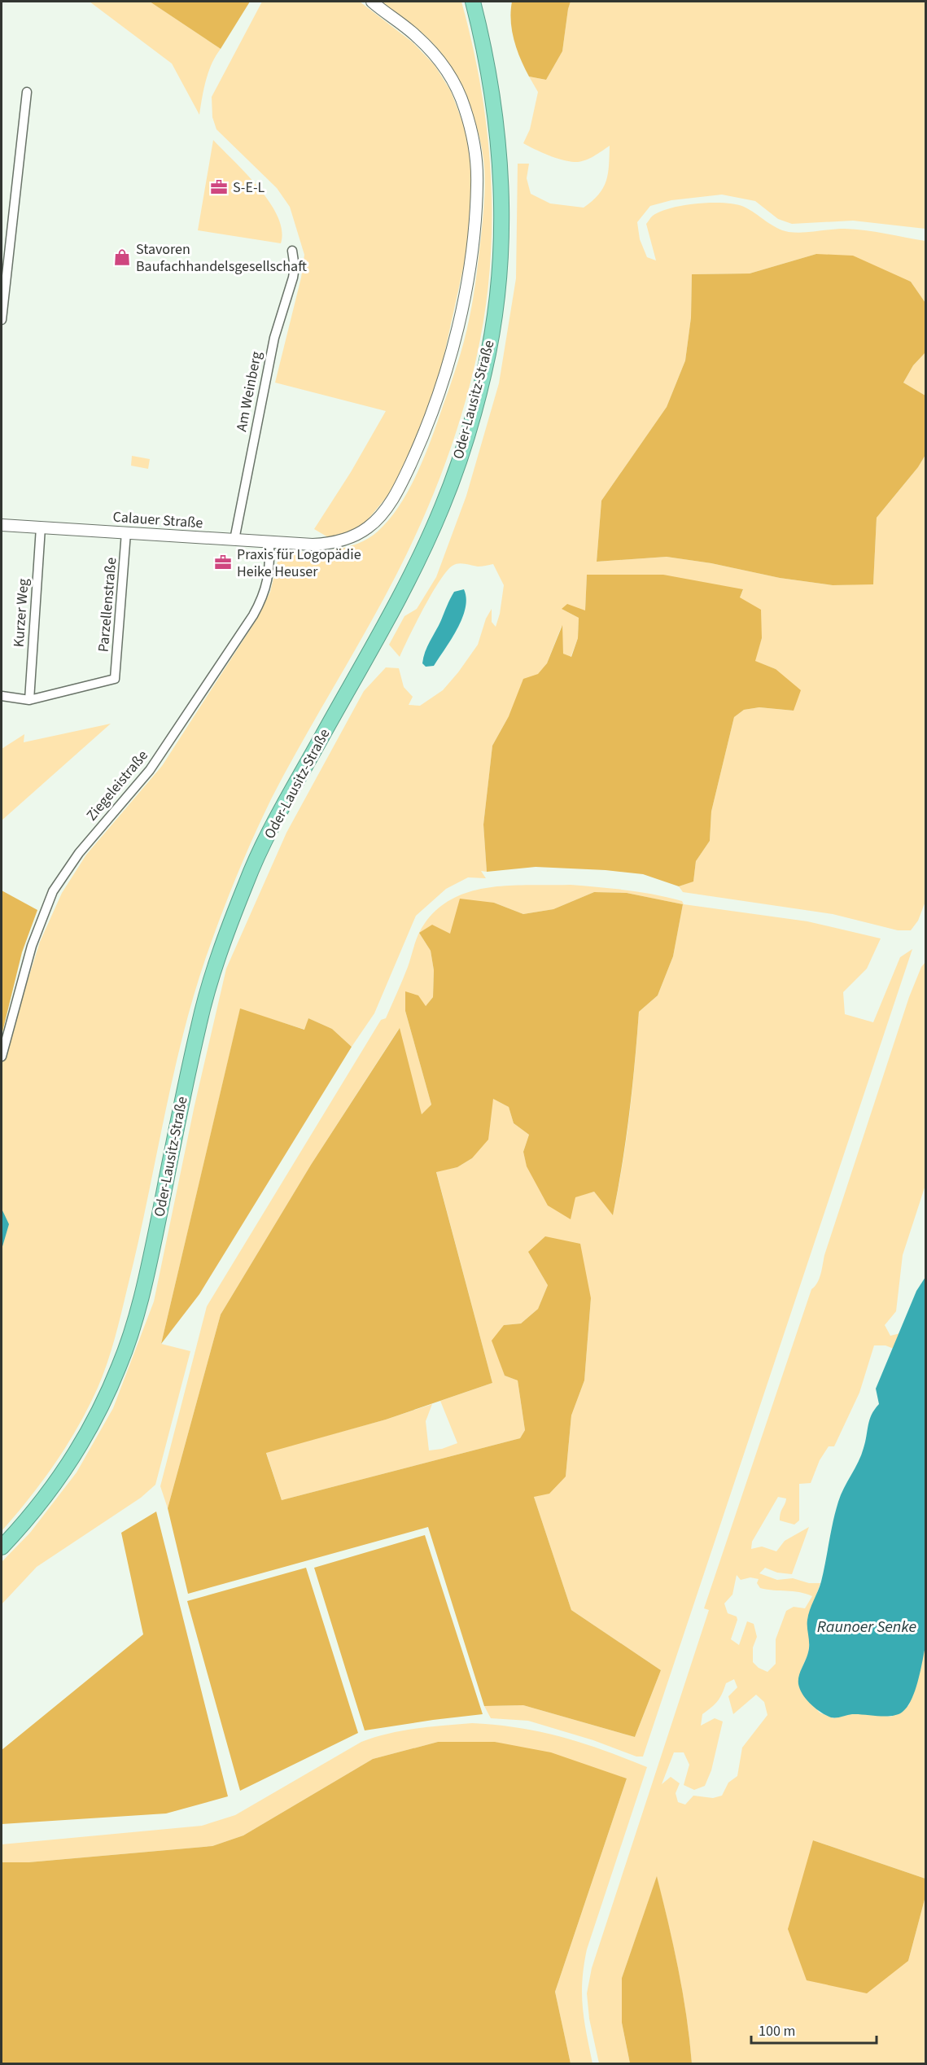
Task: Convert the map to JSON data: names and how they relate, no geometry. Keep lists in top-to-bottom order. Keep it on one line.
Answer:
{"streets":{"highway":["Oder-Lausitz-Straße"],"street":["Am Weinberg","Calauer Straße","Parzellenstraße","Kurzer Weg","Ziegeleistraße"]},"crossings":[["Am Weinberg","Calauer Straße"],["Calauer Straße","Parzellenstraße"],["Calauer Straße","Kurzer Weg"],["Calauer Straße","Ziegeleistraße"],["Parzellenstraße","Kurzer Weg"]],"water":["Raunoer Senke"],"places":{"office":["S-E-L","Praxis für Logopädie Heike Heuser"],"shop":["Stavoren Baufachhandelsgesellschaft"]},"scale_bar":"100 m"}
